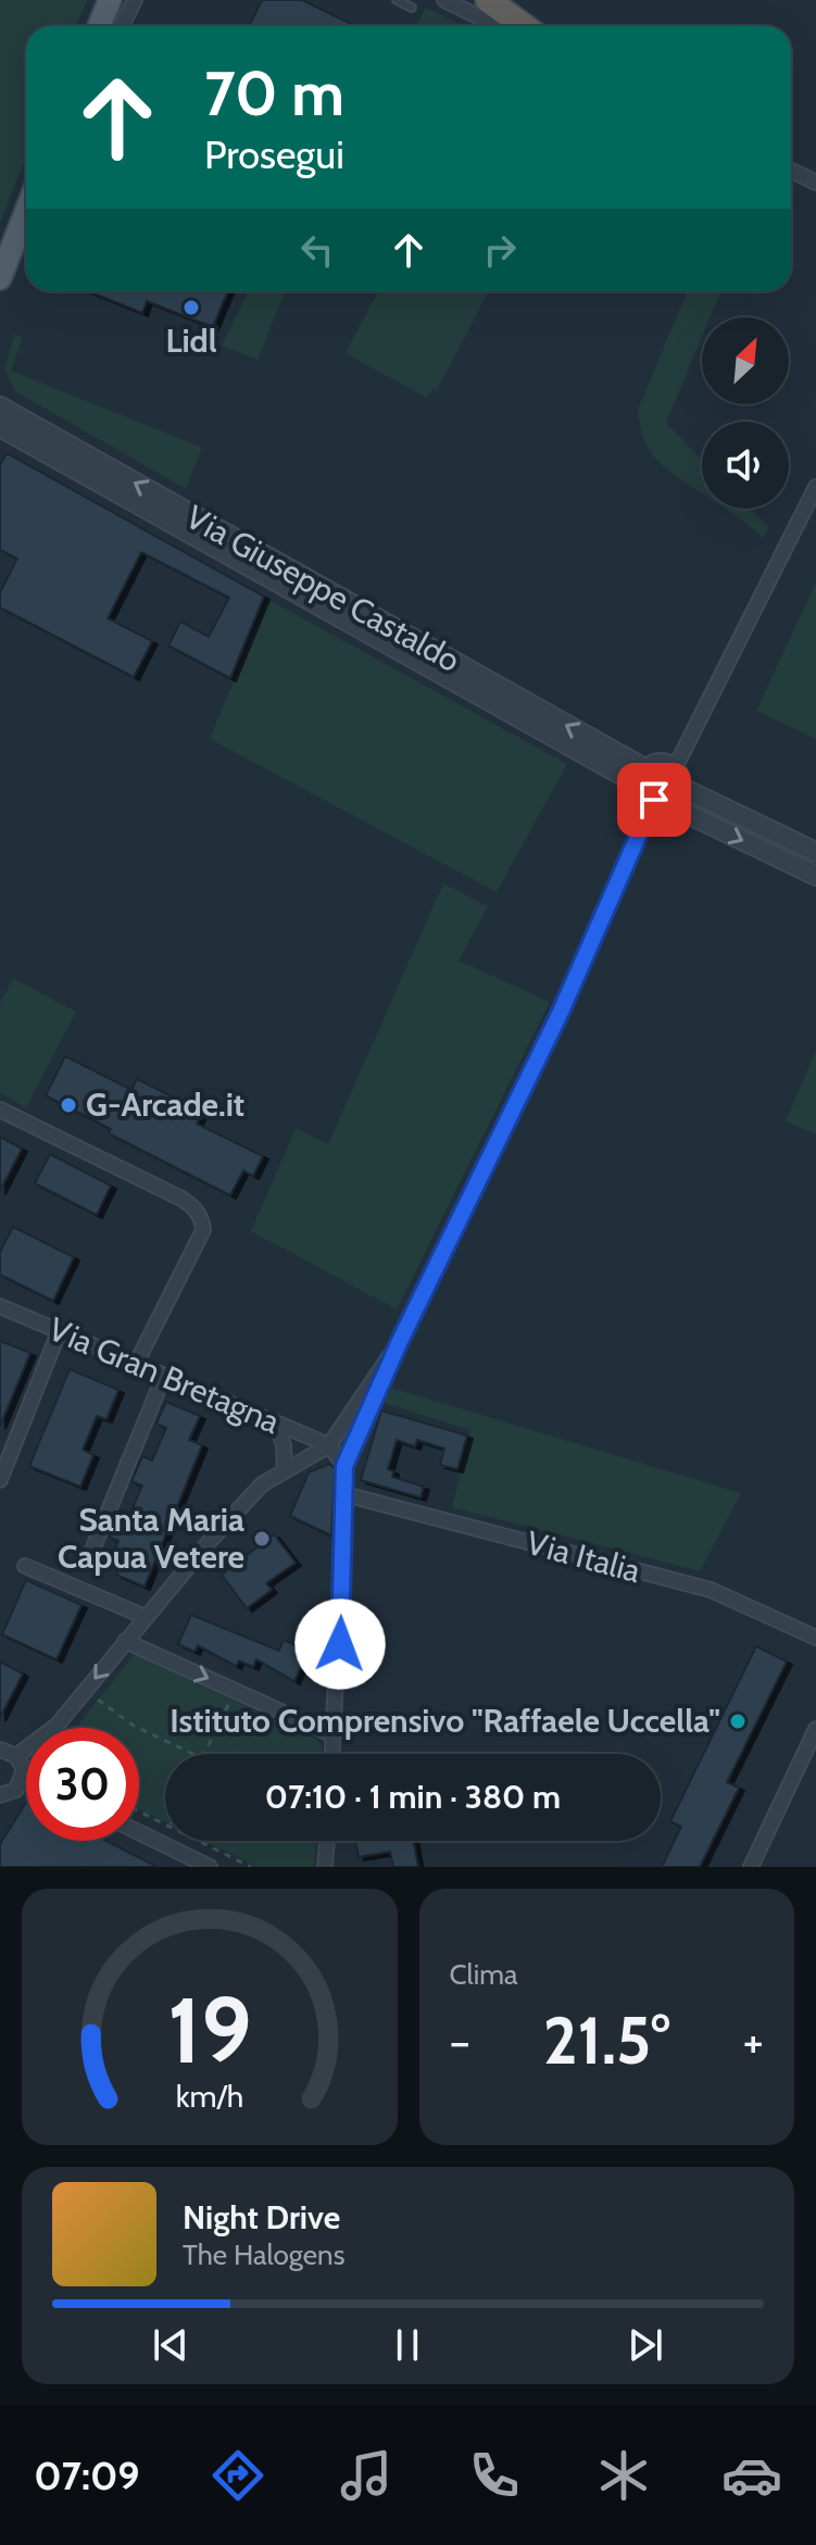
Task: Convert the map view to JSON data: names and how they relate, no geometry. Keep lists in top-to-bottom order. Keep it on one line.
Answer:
{"streets":{"street":["Via Giuseppe Castaldo","Via Gran Bretagna","Via Italia"]},"places":["Lidl","G-Arcade.it","Santa Maria Capua Vetere","Istituto Comprensivo \"Raffaele Uccella\""],"north":"top right","page":{"turn":["70 m","Prosegui"],"limit":"30","trip":"07:10 · 1 min · 380 m","tile":"Clima","heat":["−","21.5°","+"],"song":["Night Drive","The Halogens"],"tabs":"07:09","gauge":["19","km/h"]}}
